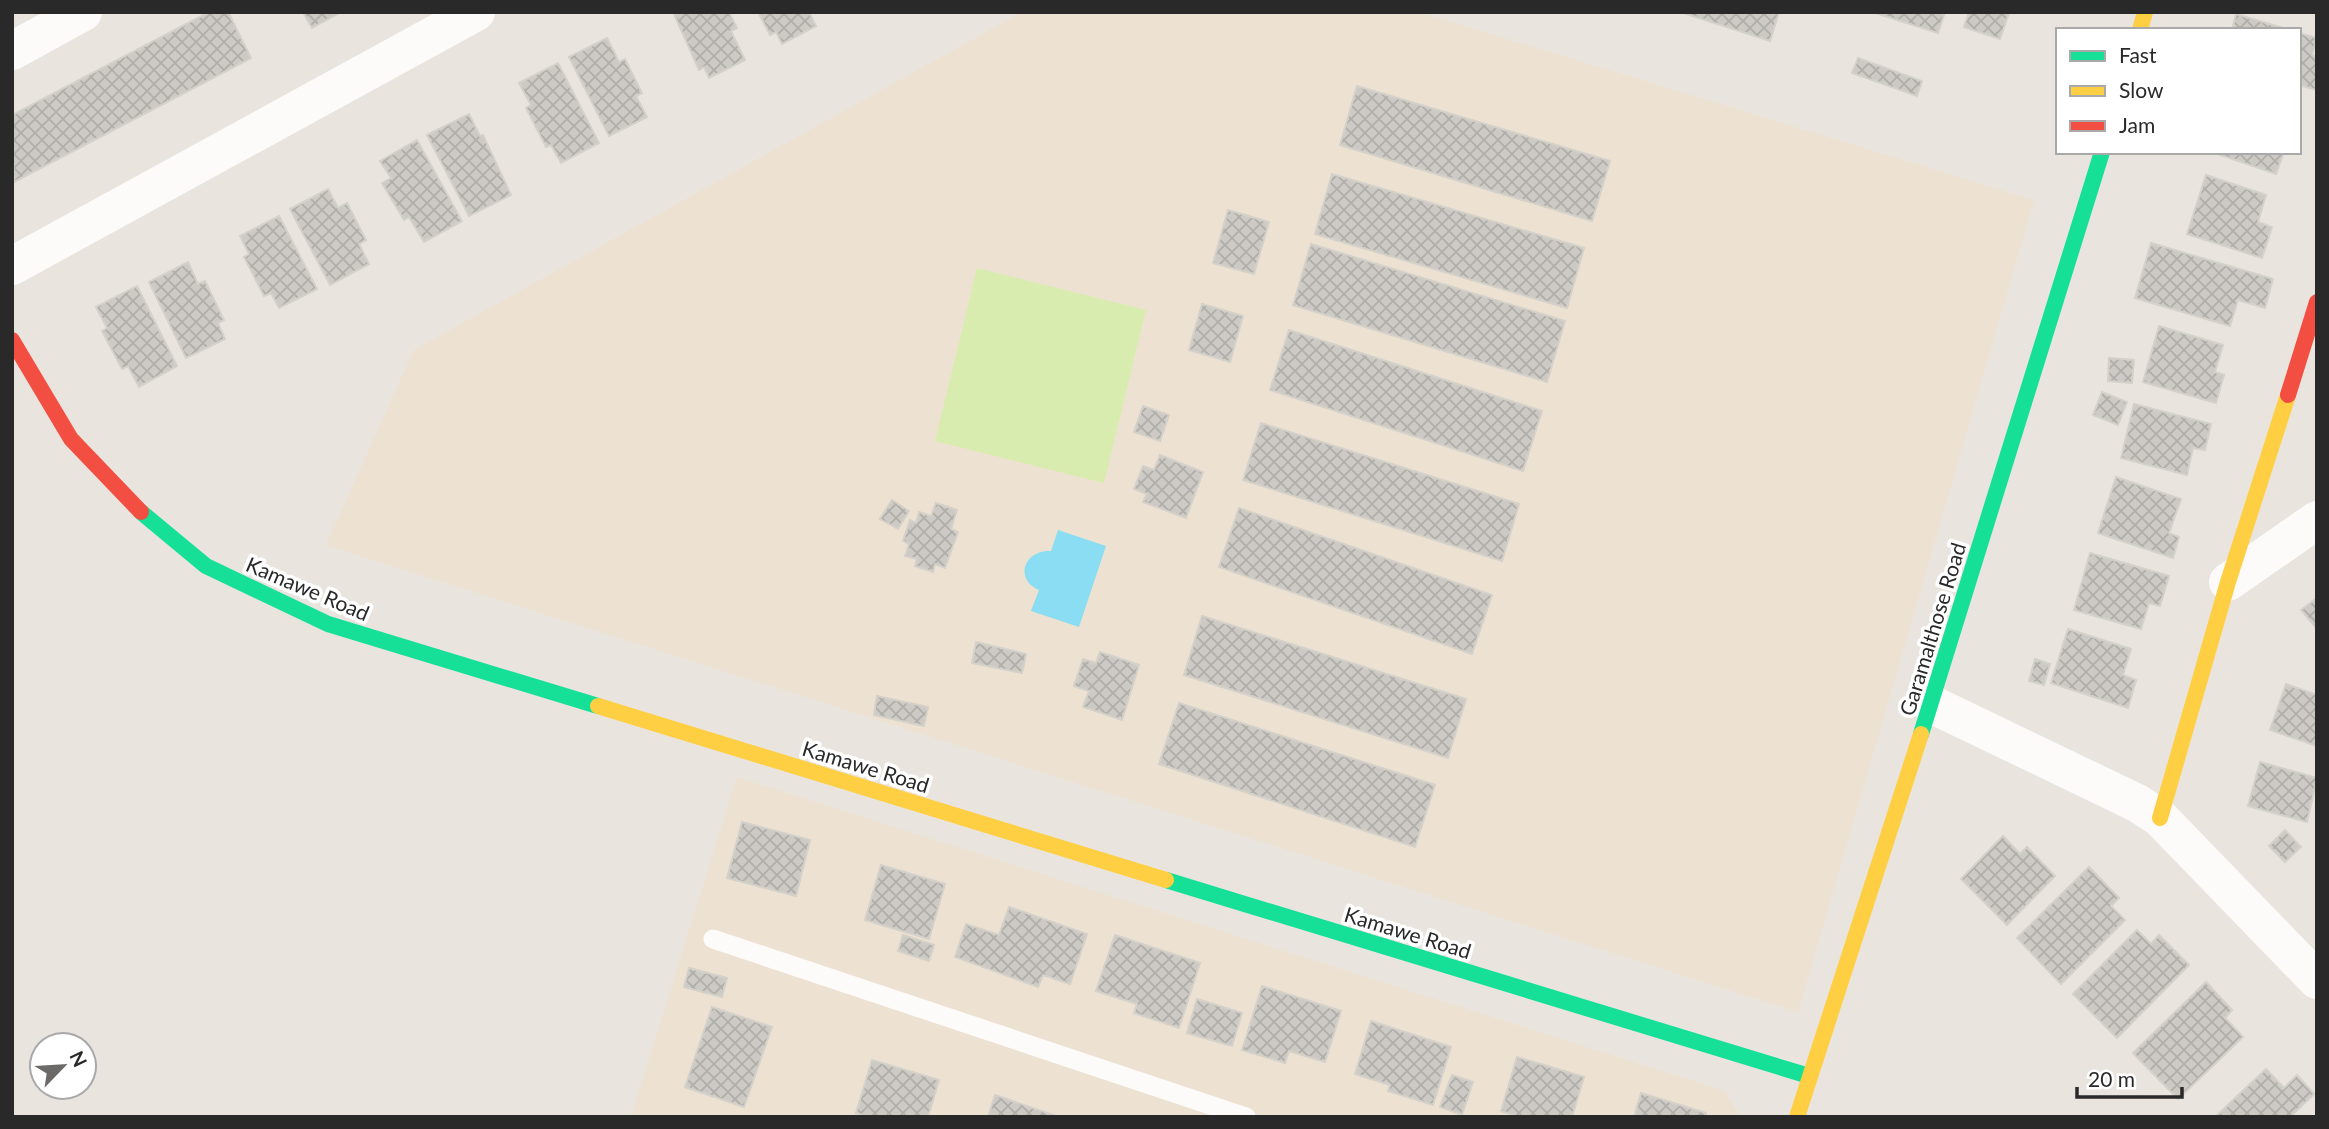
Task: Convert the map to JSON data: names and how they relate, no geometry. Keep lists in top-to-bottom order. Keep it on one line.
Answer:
{"streets":{"street":["Kamawe Road","Garamalthose Road"]},"crossings":[["Kamawe Road","Garamalthose Road"]],"legend":["Fast","Slow","Jam"],"scale_bar":"20 m","north":"top right"}
